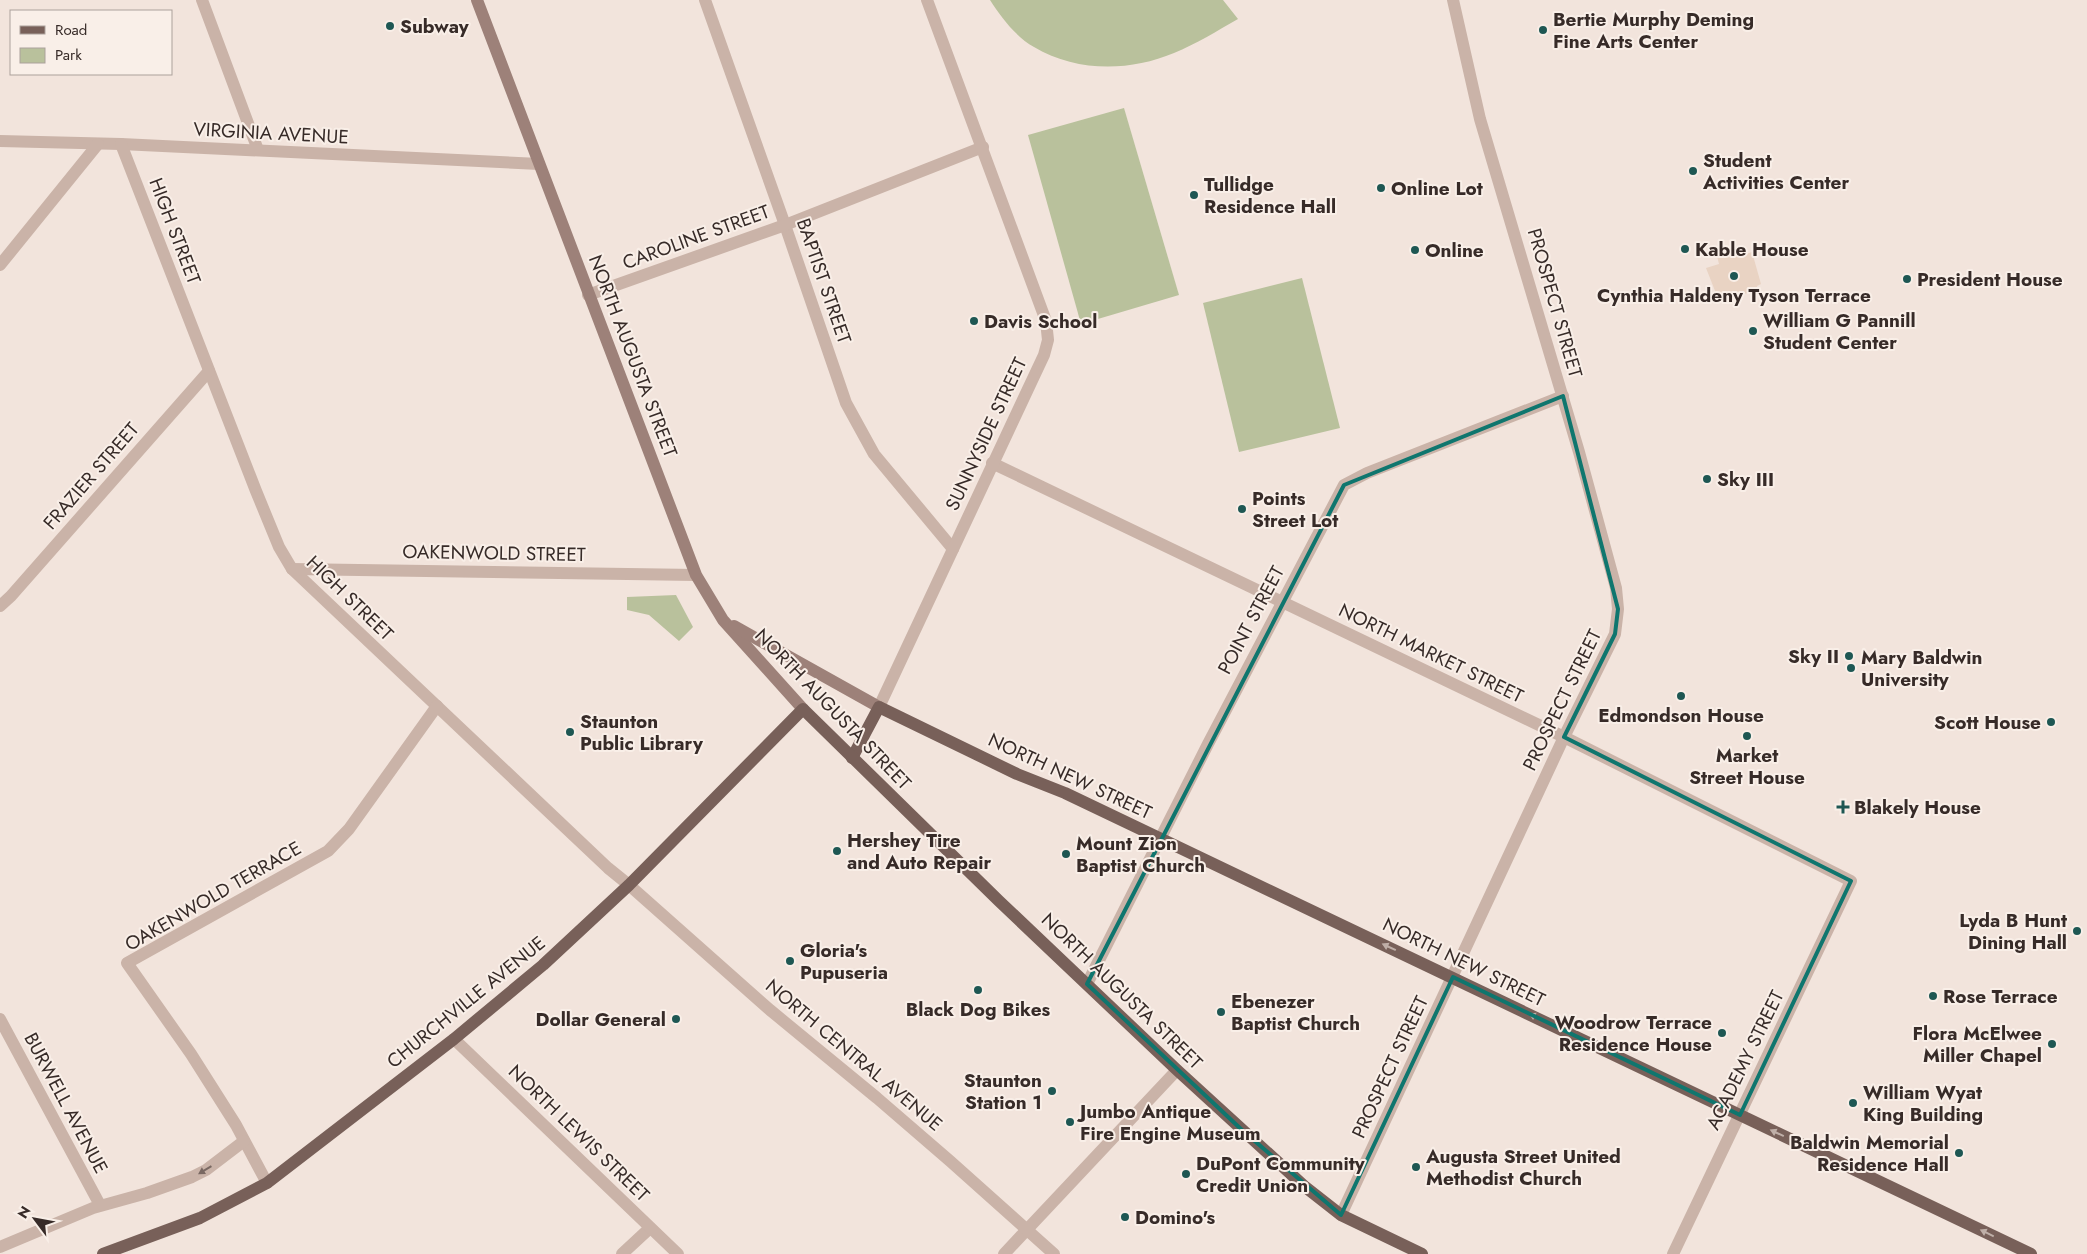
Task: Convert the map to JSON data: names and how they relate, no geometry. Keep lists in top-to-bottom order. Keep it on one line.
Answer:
{"streets":{"main road":["NORTH AUGUSTA STREET","NORTH NEW STREET","CHURCHVILLE AVENUE"],"street":["VIRGINIA AVENUE","HIGH STREET","CAROLINE STREET","BAPTIST STREET","PROSPECT STREET","SUNNYSIDE STREET","FRAZIER STREET","OAKENWOLD STREET","POINT STREET","NORTH MARKET STREET","OAKENWOLD TERRACE","NORTH CENTRAL AVENUE","ACADEMY STREET","BURWELL AVENUE","NORTH LEWIS STREET"]},"crossings":[["VIRGINIA AVENUE","HIGH STREET"],["VIRGINIA AVENUE","NORTH AUGUSTA STREET"],["HIGH STREET","FRAZIER STREET"],["HIGH STREET","OAKENWOLD STREET"],["HIGH STREET","OAKENWOLD TERRACE"],["HIGH STREET","CHURCHVILLE AVENUE"],["HIGH STREET","NORTH CENTRAL AVENUE"],["CAROLINE STREET","BAPTIST STREET"],["CAROLINE STREET","NORTH AUGUSTA STREET"],["CAROLINE STREET","SUNNYSIDE STREET"],["BAPTIST STREET","SUNNYSIDE STREET"],["PROSPECT STREET","NORTH AUGUSTA STREET"],["PROSPECT STREET","POINT STREET"],["PROSPECT STREET","NORTH MARKET STREET"],["PROSPECT STREET","NORTH NEW STREET"],["NORTH AUGUSTA STREET","OAKENWOLD STREET"],["NORTH AUGUSTA STREET","POINT STREET"],["NORTH AUGUSTA STREET","NORTH NEW STREET"],["NORTH AUGUSTA STREET","CHURCHVILLE AVENUE"],["SUNNYSIDE STREET","NORTH MARKET STREET"],["SUNNYSIDE STREET","NORTH NEW STREET"],["POINT STREET","NORTH MARKET STREET"],["POINT STREET","NORTH NEW STREET"],["NORTH MARKET STREET","ACADEMY STREET"],["NORTH NEW STREET","ACADEMY STREET"],["OAKENWOLD TERRACE","CHURCHVILLE AVENUE"],["CHURCHVILLE AVENUE","NORTH CENTRAL AVENUE"],["CHURCHVILLE AVENUE","NORTH LEWIS STREET"]],"one_way":["NORTH NEW STREET"],"places":{"other":["Subway","Bertie Murphy Deming Fine Arts Center","Student Activities Center","Online Lot","Tullidge Residence Hall","Kable House","Online","Cynthia Haldeny Tyson Terrace","President House","Davis School","William G Pannill Student Center","Sky III","Points Street Lot","Sky II","Mary Baldwin University","Edmondson House","Scott House","Staunton Public Library","Market Street House","Hershey Tire and Auto Repair","Mount Zion Baptist Church","Lyda B Hunt Dining Hall","Gloria's Pupuseria","Black Dog Bikes","Rose Terrace","Ebenezer Baptist Church","Dollar General","Woodrow Terrace Residence House","Flora McElwee Miller Chapel","Staunton Station 1","William Wyat King Building","Jumbo Antique Fire Engine Museum","Baldwin Memorial Residence Hall","Augusta Street United Methodist Church","DuPont Community Credit Union","Domino's"],"health":["Blakely House"]},"legend":["Road","Park"],"north":"top left"}
